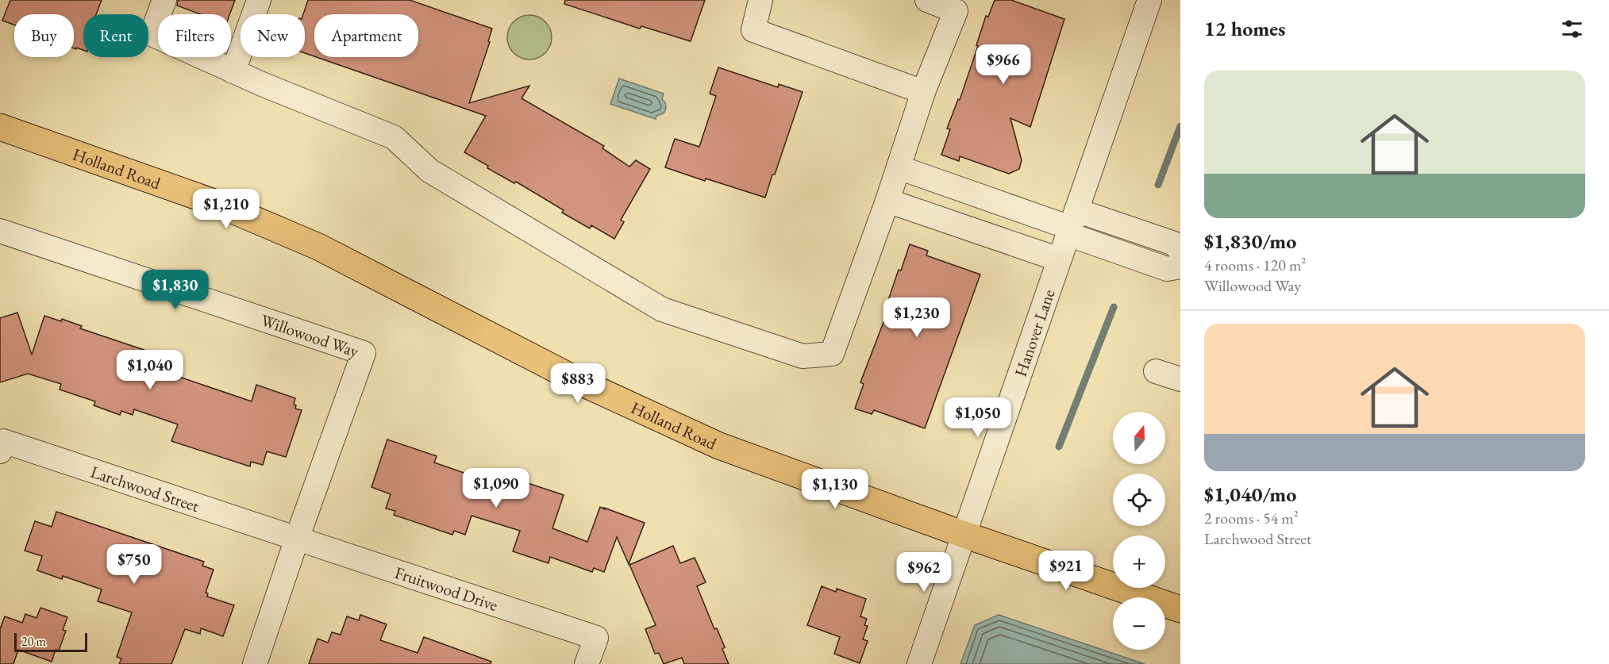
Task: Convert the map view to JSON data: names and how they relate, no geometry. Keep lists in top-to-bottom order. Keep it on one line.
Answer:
{"streets":{"main road":["Holland Road"],"street":["Hanover Lane","Willowood Way","Larchwood Street","Fruitwood Drive"]},"crossings":[["Holland Road","Hanover Lane"],["Willowood Way","Larchwood Street"],["Willowood Way","Fruitwood Drive"],["Larchwood Street","Fruitwood Drive"]],"scale_bar":"20 m","north":"top","page":{"heading":"12 homes","chip":["Buy","Rent","Filters","New","Apartment"],"price":["$966","$1,210","$1,830","$1,230","$1,040","$883","$1,050","$1,090","$1,130","$750","$921","$962"],"list":[{"name":"$1,830/mo","note":"4 rooms · 120 m² · Willowood Way"},{"name":"$1,040/mo","note":"2 rooms · 54 m² · Larchwood Street"}],"map_buttons":["+","−"],"scale":"20 m"}}
